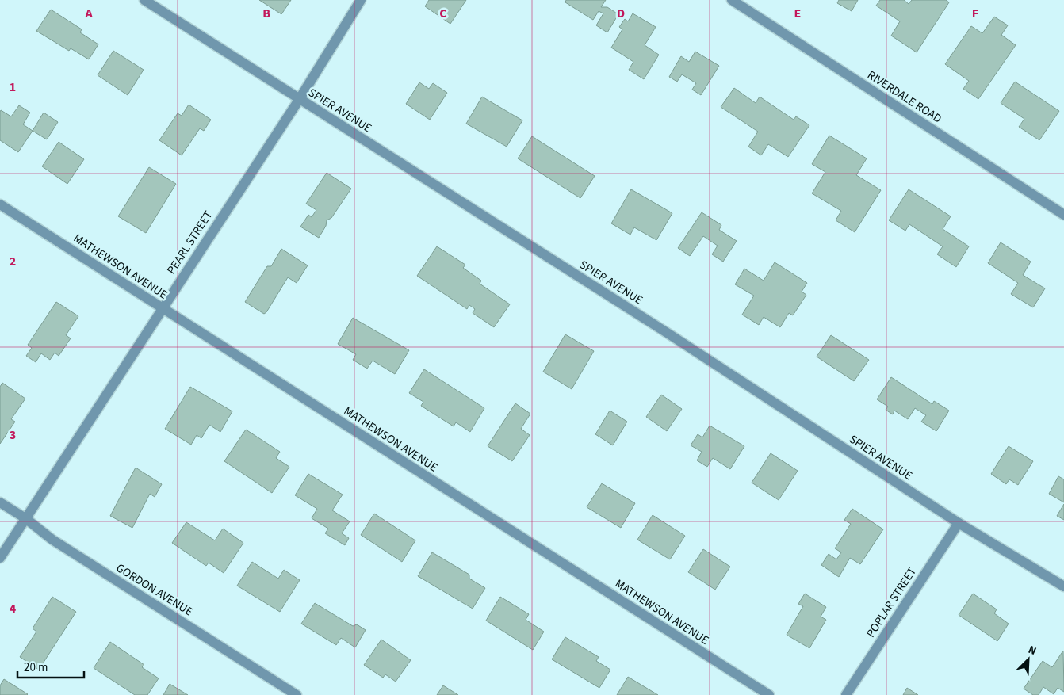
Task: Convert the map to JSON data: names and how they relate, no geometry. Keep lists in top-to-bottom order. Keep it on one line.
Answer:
{"streets":{"street":["RIVERDALE ROAD","SPIER AVENUE","PEARL STREET","MATHEWSON AVENUE","GORDON AVENUE","POPLAR STREET"]},"crossings":[["SPIER AVENUE","PEARL STREET"],["SPIER AVENUE","POPLAR STREET"],["PEARL STREET","MATHEWSON AVENUE"],["PEARL STREET","GORDON AVENUE"]],"scale_bar":"20 m","north":"top right","grid":{"columns":["A","B","C","D","E","F"],"rows":["1","2","3","4"]}}
